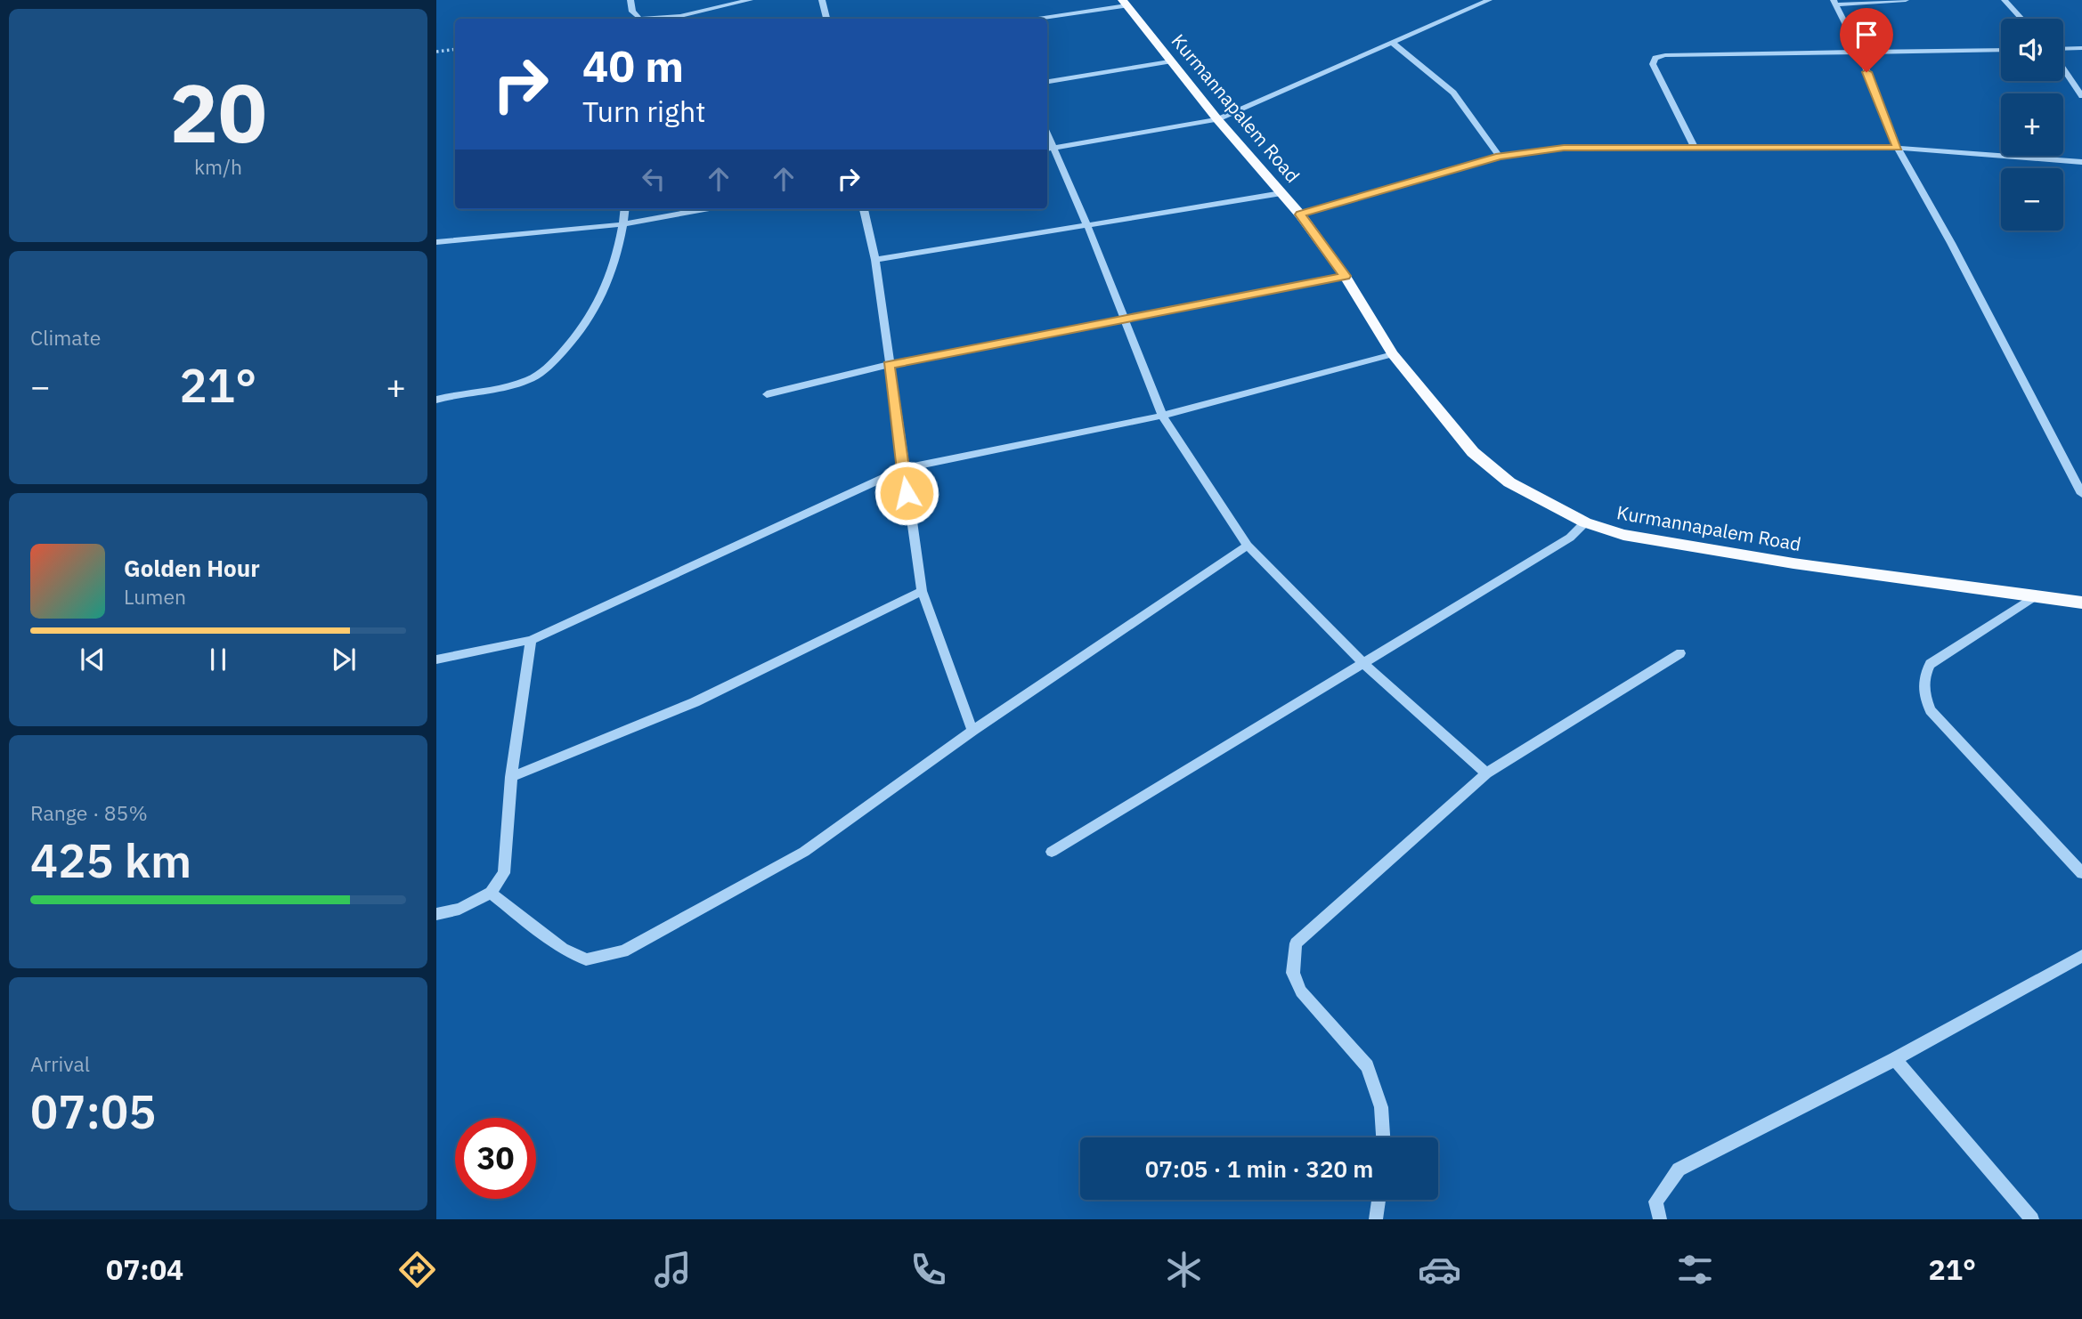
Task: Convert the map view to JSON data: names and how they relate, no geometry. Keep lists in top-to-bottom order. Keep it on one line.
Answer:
{"streets":{"main road":["Kurmannapalem Road"]},"page":{"tile":[["20","km/h"],"Climate",["Range · 85%","425 km"],["Arrival","07:05"]],"map_buttons":["+","−"],"turn":["40 m","Turn right"],"heat":["−","21°","+"],"song":["Golden Hour","Lumen"],"limit":"30","trip":"07:05 · 1 min · 320 m","tabs":["07:04","21°"]}}
